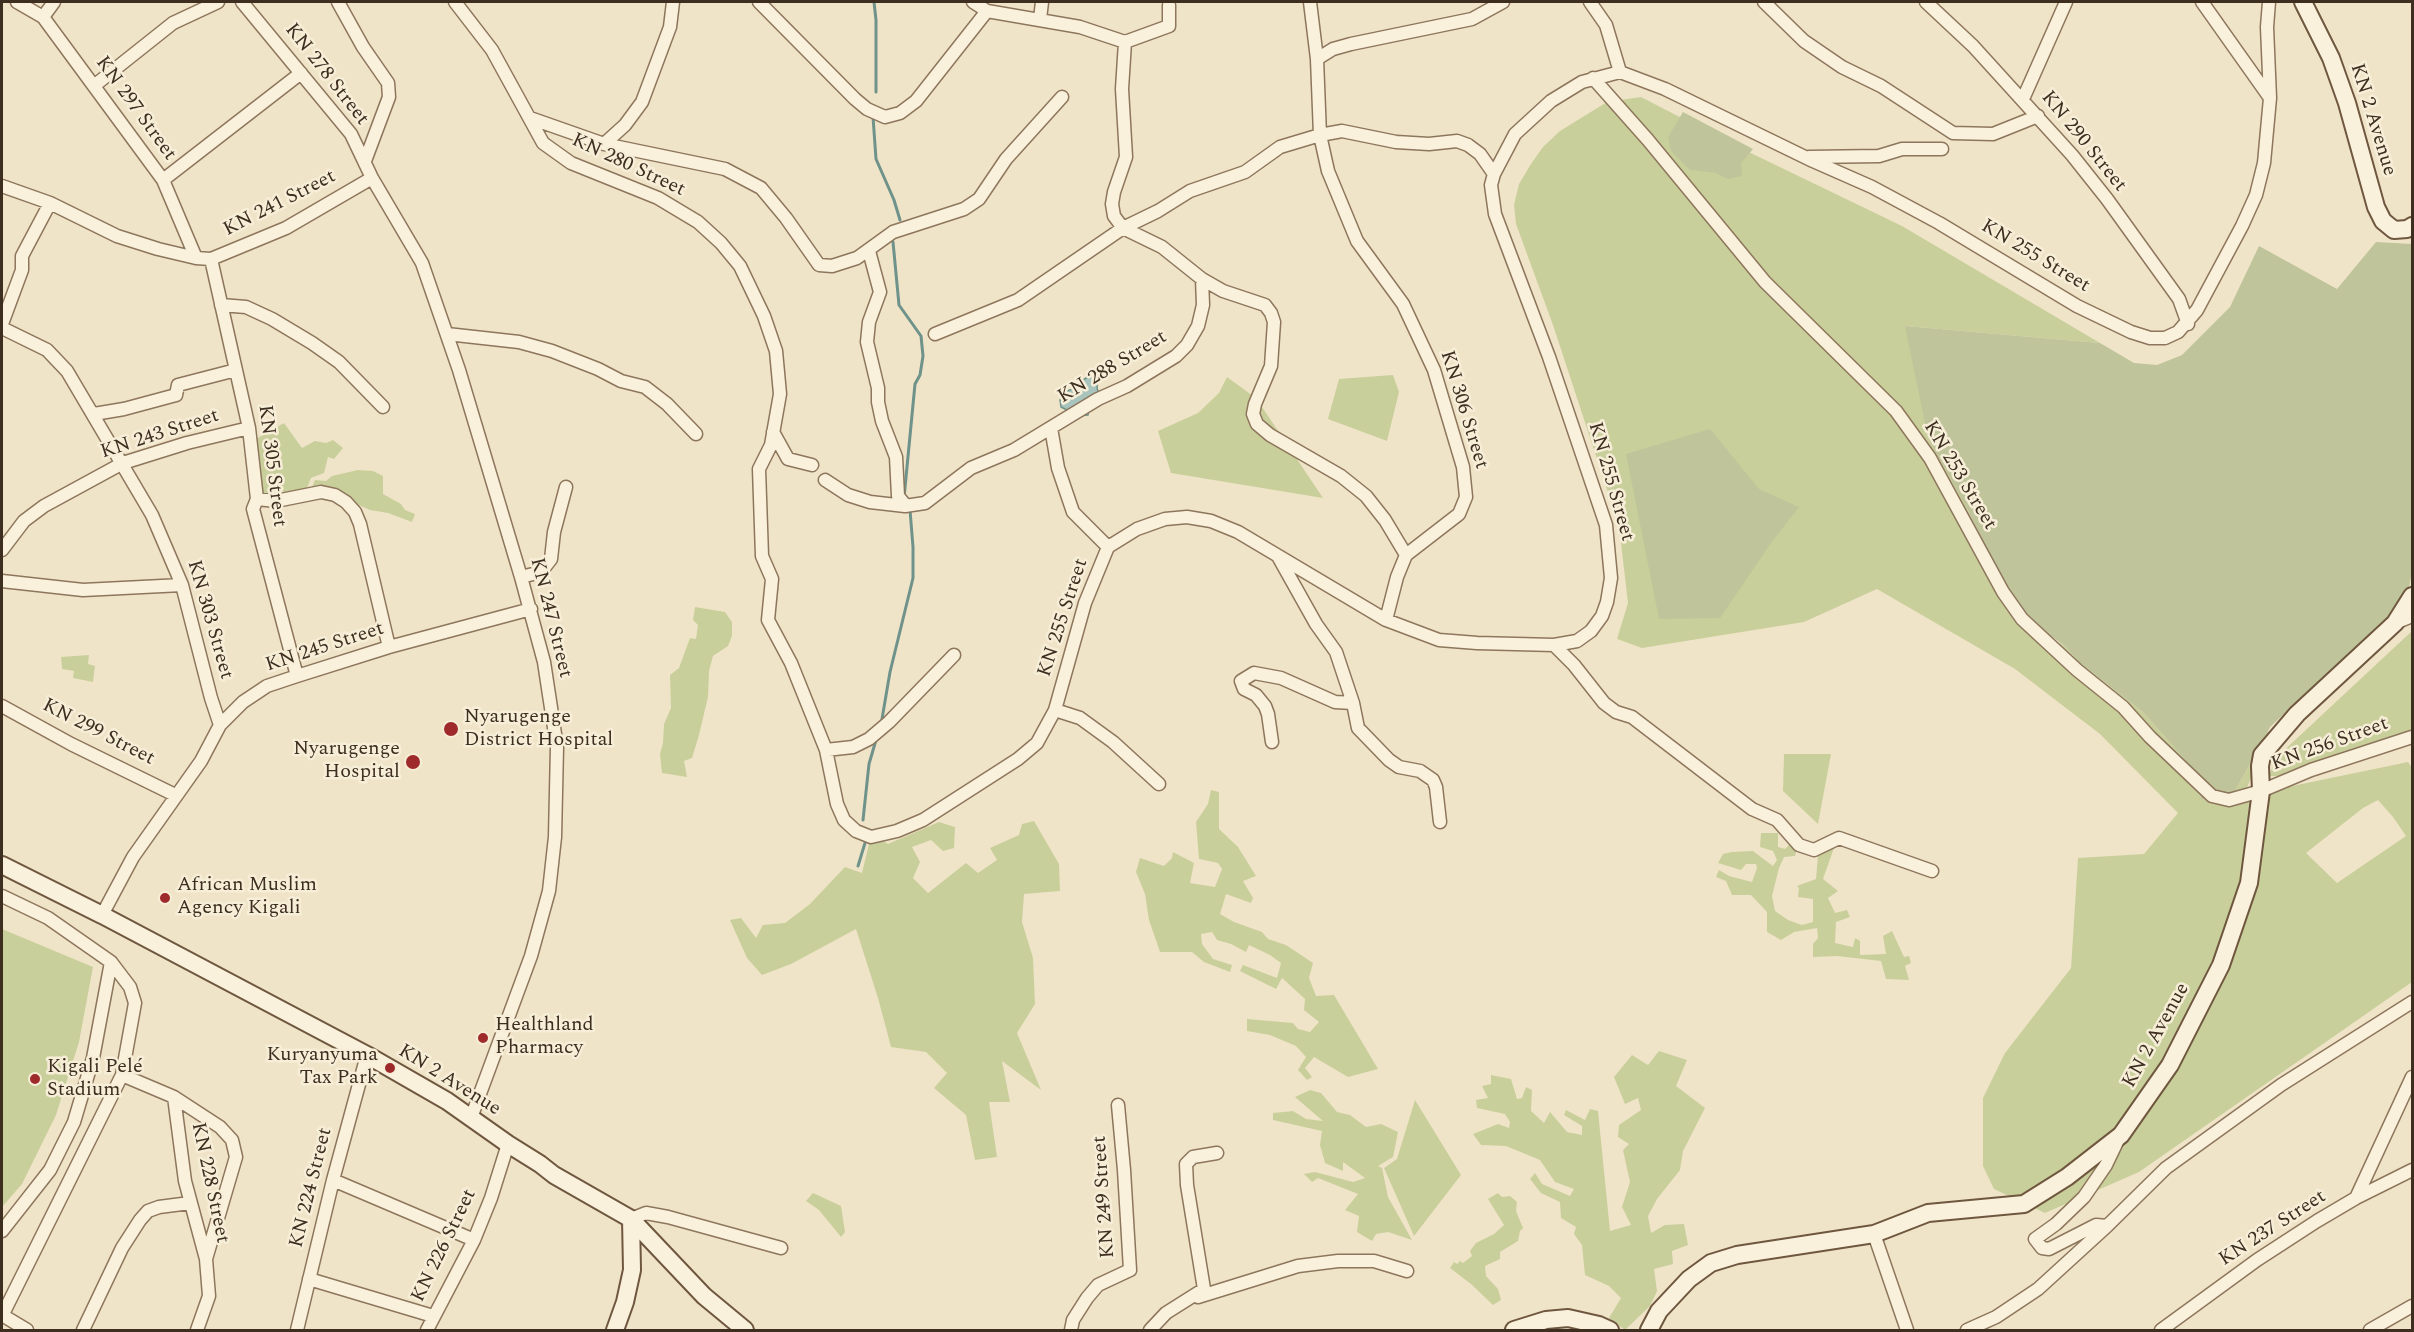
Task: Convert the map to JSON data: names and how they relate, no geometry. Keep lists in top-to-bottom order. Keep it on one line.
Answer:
{"streets":{"main road":["KN 2 Avenue"],"street":["KN 278 Street","KN 297 Street","KN 290 Street","KN 280 Street","KN 241 Street","KN 255 Street","KN 288 Street","KN 306 Street","KN 243 Street","KN 305 Street","KN 253 Street","KN 247 Street","KN 303 Street","KN 245 Street","KN 299 Street","KN 256 Street","KN 228 Street","KN 224 Street","KN 249 Street","KN 237 Street","KN 226 Street"]},"crossings":[["KN 278 Street","KN 241 Street"],["KN 278 Street","KN 247 Street"],["KN 297 Street","KN 241 Street"],["KN 2 Avenue","KN 253 Street"],["KN 2 Avenue","KN 247 Street"],["KN 2 Avenue","KN 245 Street"],["KN 2 Avenue","KN 256 Street"],["KN 2 Avenue","KN 224 Street"],["KN 2 Avenue","KN 226 Street"],["KN 290 Street","KN 255 Street"],["KN 280 Street","KN 255 Street"],["KN 241 Street","KN 305 Street"],["KN 241 Street","KN 247 Street"],["KN 255 Street","KN 253 Street"],["KN 243 Street","KN 305 Street"],["KN 243 Street","KN 303 Street"],["KN 305 Street","KN 245 Street"],["KN 253 Street","KN 256 Street"],["KN 247 Street","KN 245 Street"],["KN 303 Street","KN 245 Street"],["KN 245 Street","KN 299 Street"]],"places":["Nyarugenge District Hospital","Nyarugenge Hospital","African Muslim Agency Kigali","Healthland Pharmacy","Kuryanyuma Tax Park","Kigali Pelé Stadium"]}
